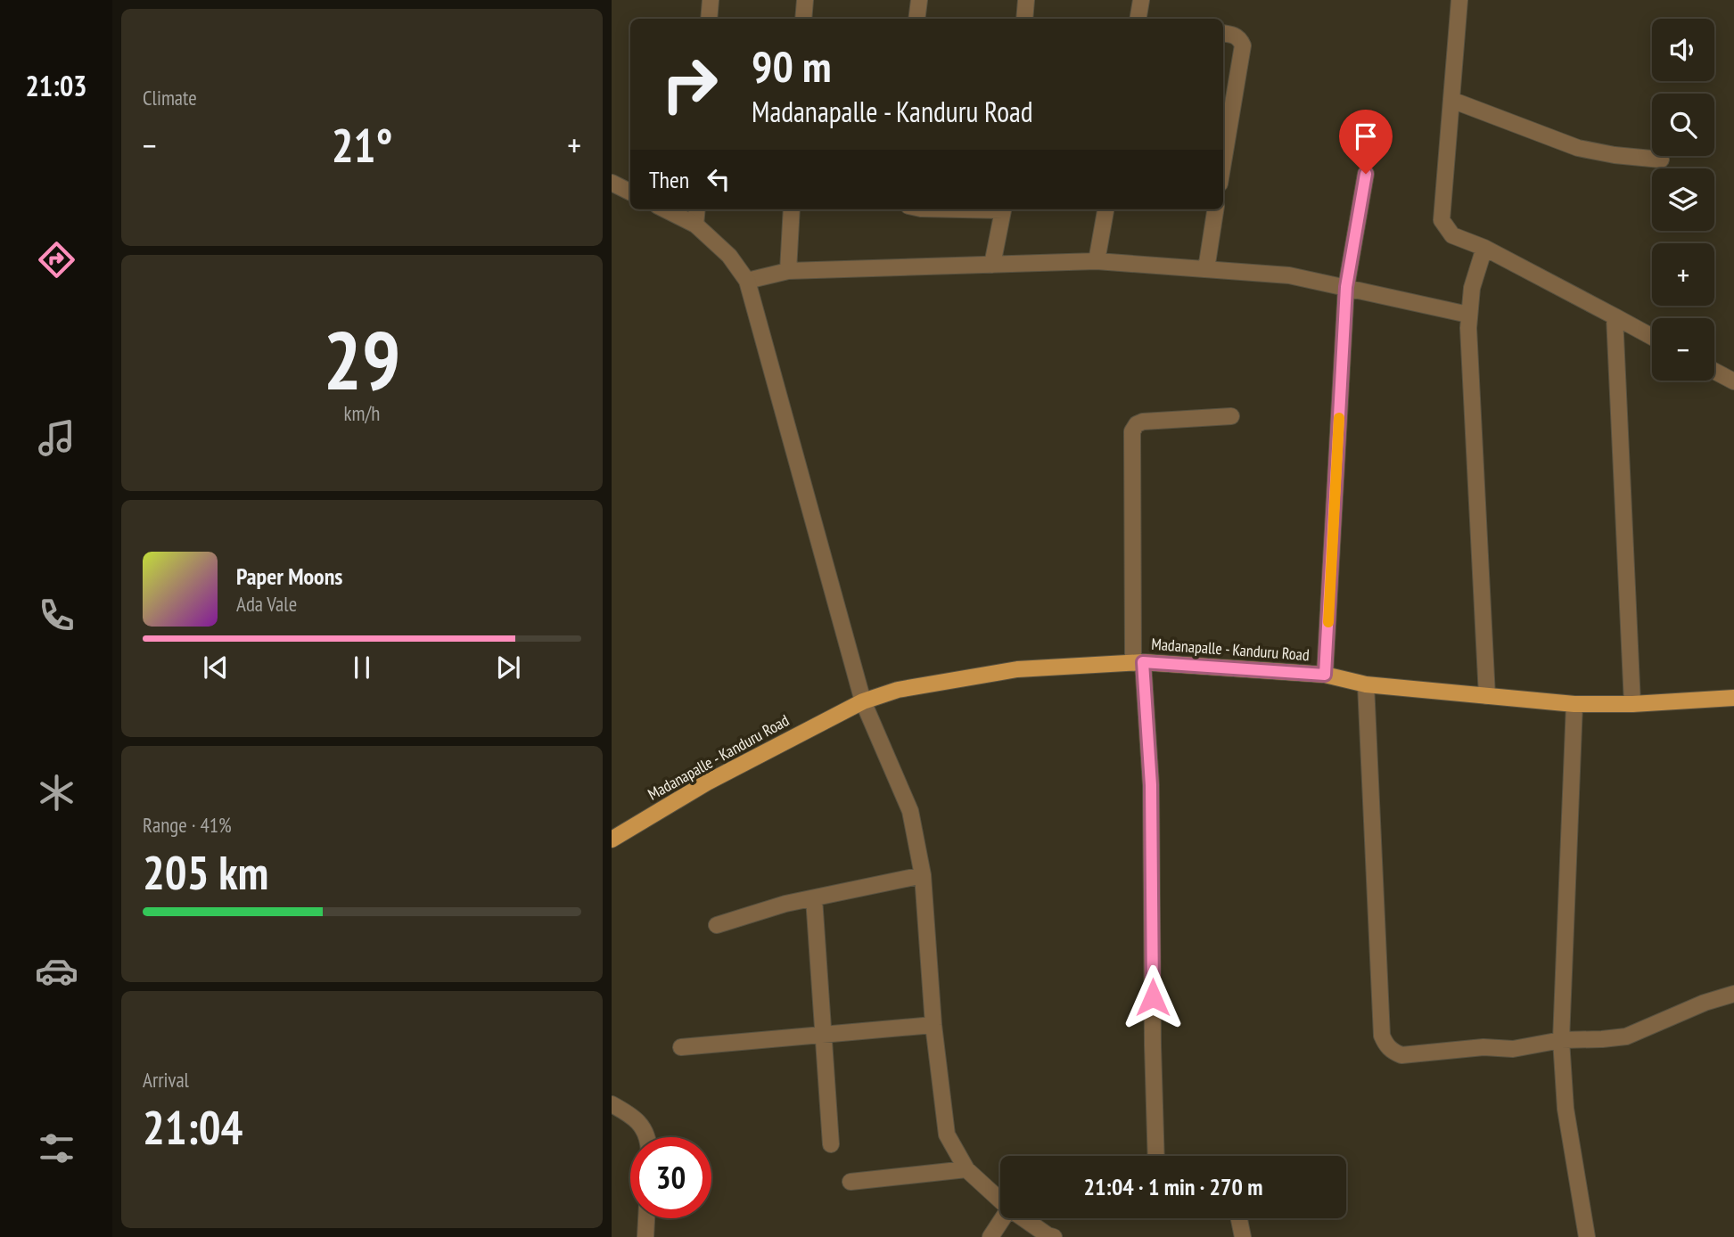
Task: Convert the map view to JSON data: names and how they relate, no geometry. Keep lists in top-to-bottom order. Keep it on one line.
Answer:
{"streets":{"main road":["Madanapalle - Kanduru Road"]},"page":{"tabs":"21:03","tile":["Climate",["29","km/h"],["Range · 41%","205 km"],["Arrival","21:04"]],"map_buttons":["+","−"],"turn":["90 m","Madanapalle - Kanduru Road"],"heat":["−","21°","+"],"then":"Then","song":["Paper Moons","Ada Vale"],"limit":"30","trip":"21:04 · 1 min · 270 m"}}
